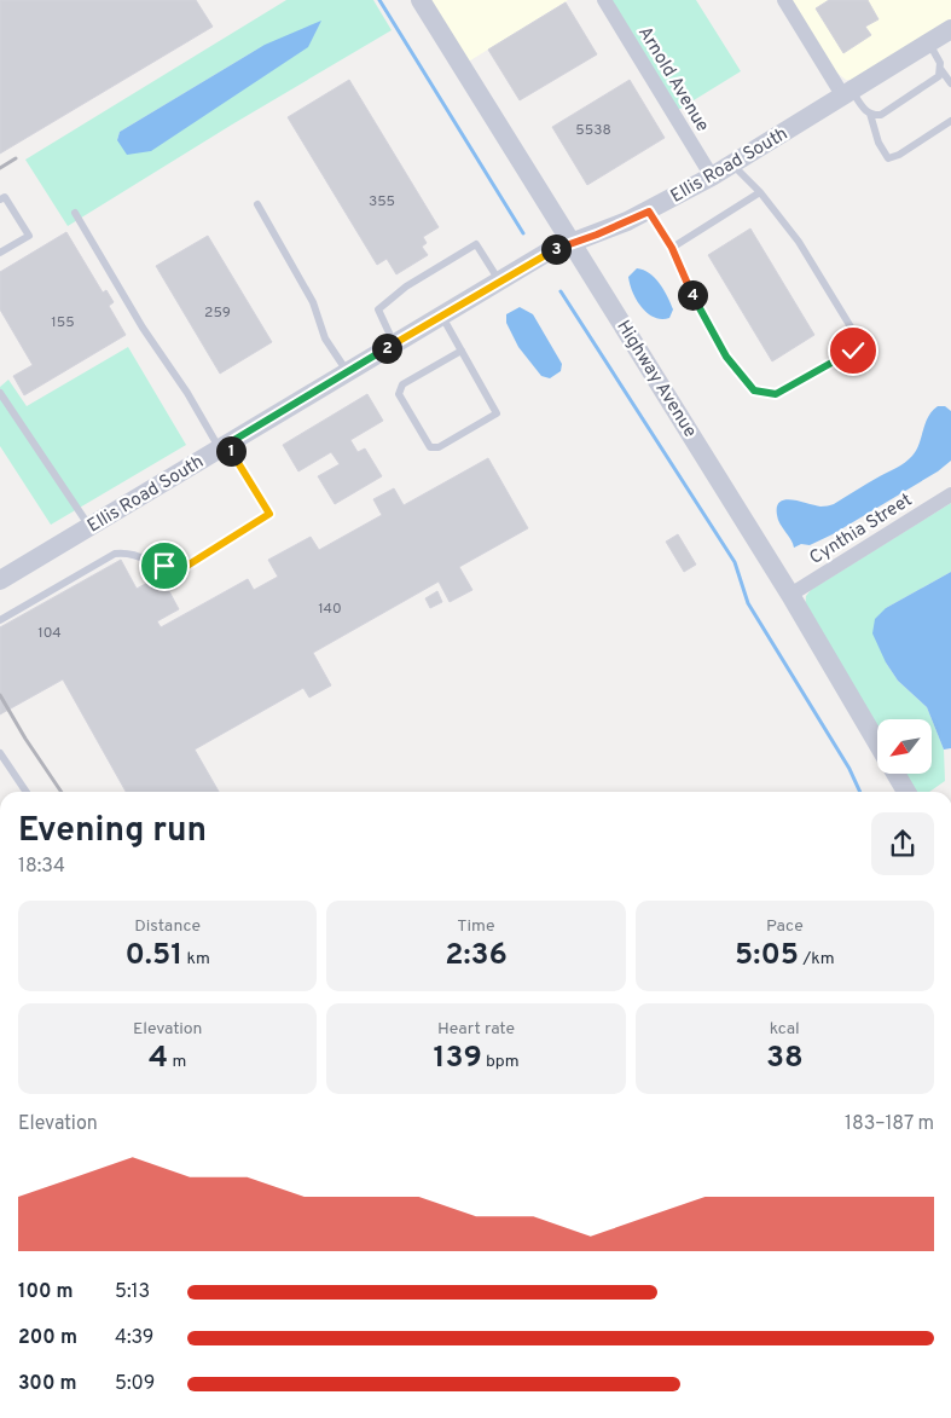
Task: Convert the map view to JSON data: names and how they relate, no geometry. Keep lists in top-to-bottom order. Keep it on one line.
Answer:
{"streets":{"street":["Arnold Avenue","Ellis Road South","Highway Avenue","Cynthia Street"]},"crossings":[["Arnold Avenue","Ellis Road South"],["Ellis Road South","Highway Avenue"],["Highway Avenue","Cynthia Street"]],"house_numbers":["5538","355","259","155","140","104"],"north":"bottom left","page":{"pins":["3","4","2","1"],"heading":["Evening run","18:34"],"stats":[["Distance","0.51 km"],["Time","2:36"],["Pace","5:05 /km"],["Elevation","4 m"],["Heart rate","139 bpm"],["kcal","38"]],"chart":["Elevation","183–187 m"],"list":[{"name":"100 m","note":"5:13"},{"name":"200 m","note":"4:39"},{"name":"300 m","note":"5:09"}]}}
